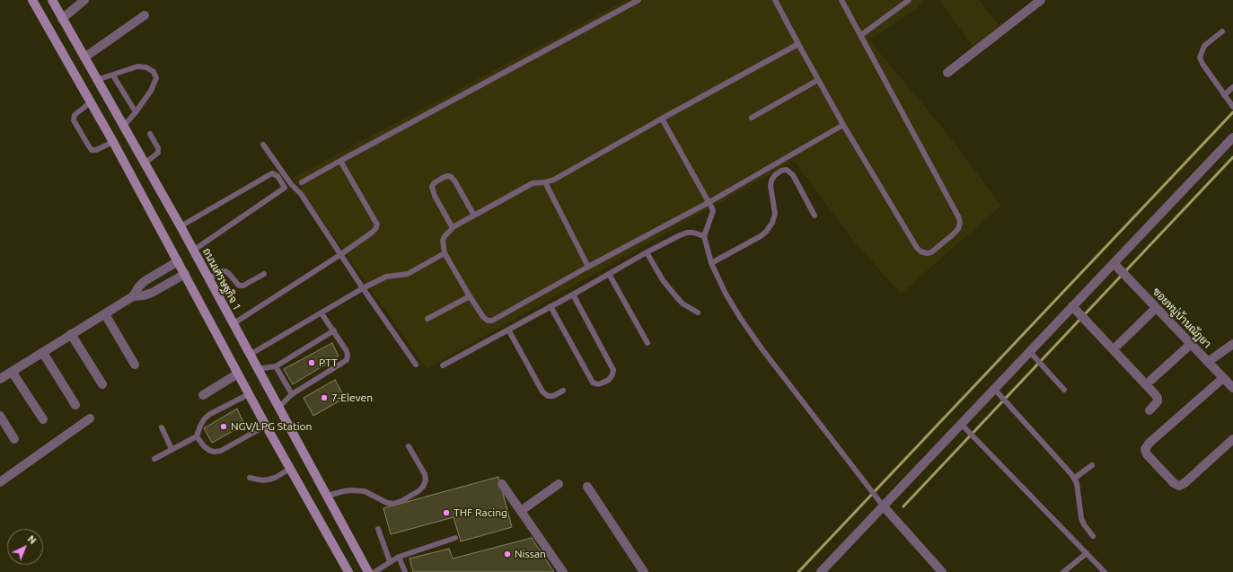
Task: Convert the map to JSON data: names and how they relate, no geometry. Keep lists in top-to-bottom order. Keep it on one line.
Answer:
{"streets":{"main road":["ถนนเศรษฐกิจ 1"],"street":["ซอยหมู่บ้านณัฏยา"]},"places":["PTT","7-Eleven","NGV/LPG Station","THF Racing","Nissan"],"north":"top right"}
